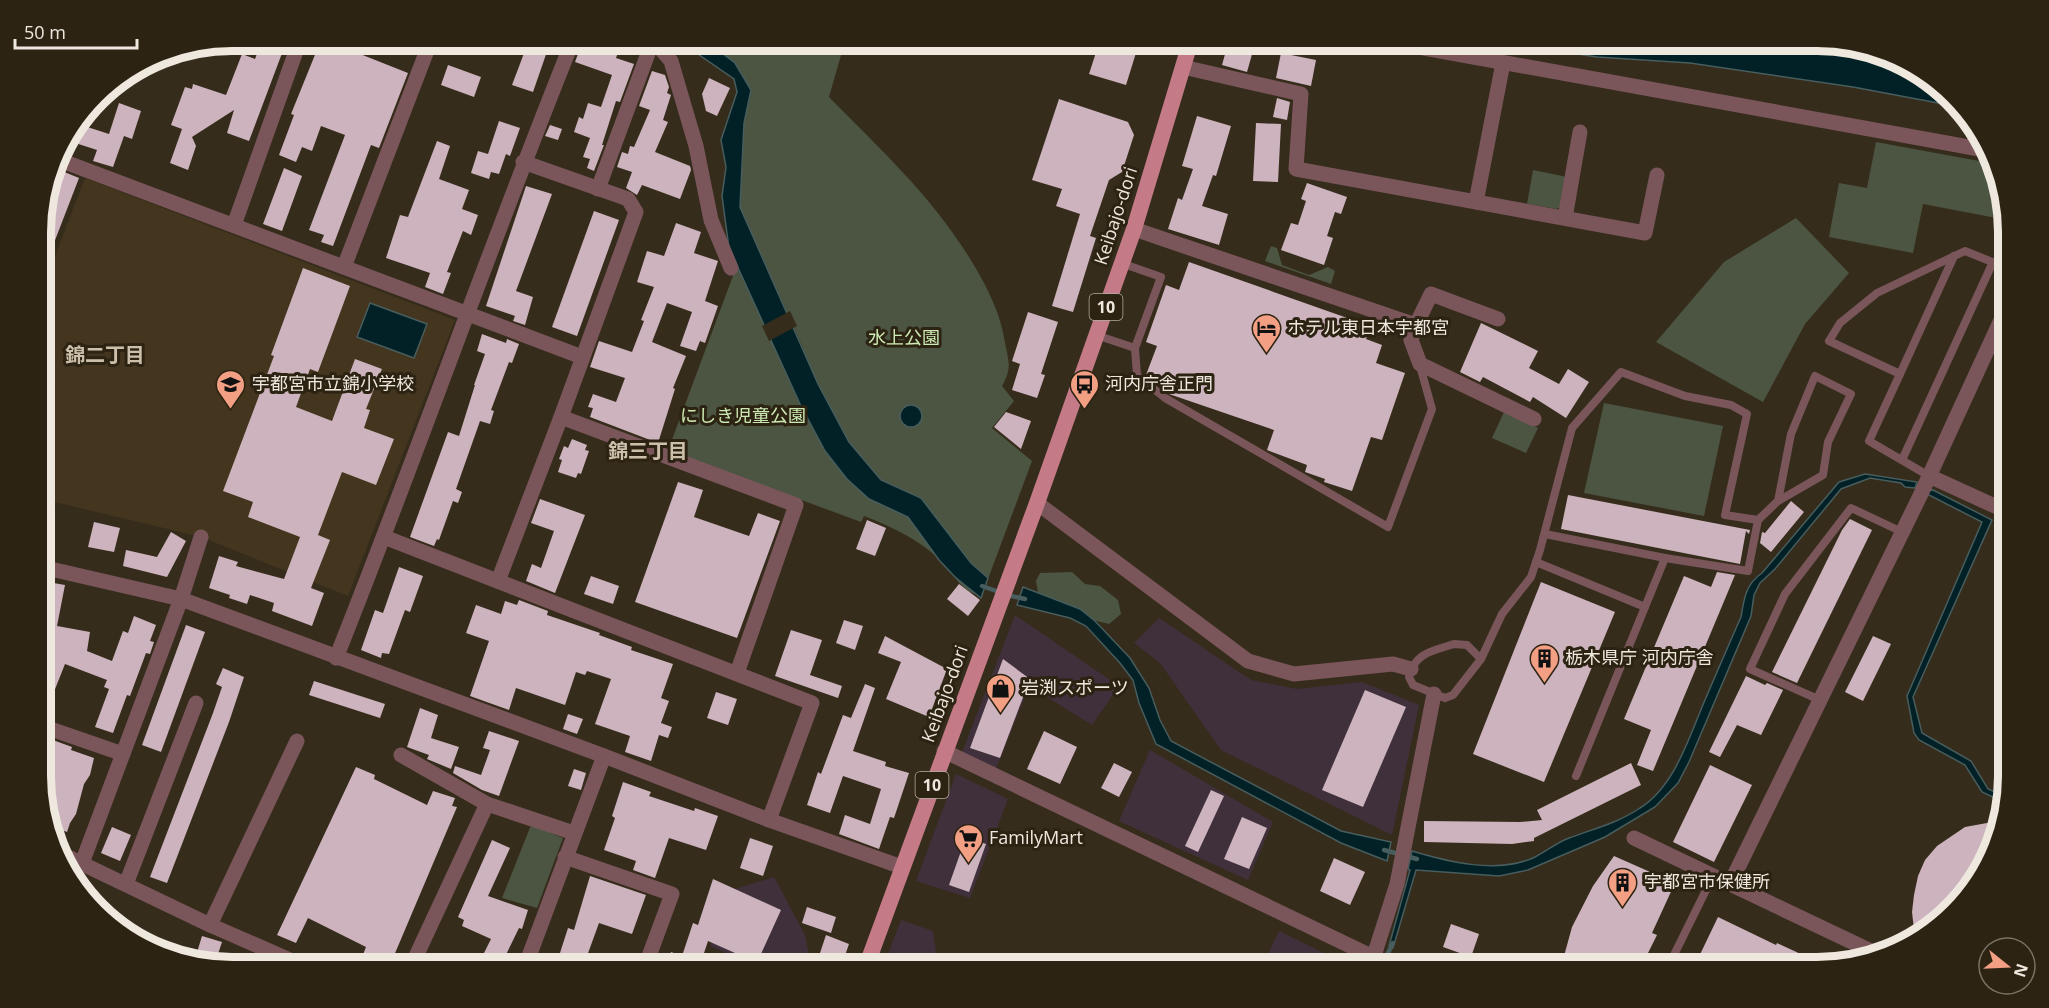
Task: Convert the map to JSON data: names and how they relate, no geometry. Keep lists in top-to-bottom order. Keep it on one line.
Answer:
{"streets":{"main road":["Keibajo-dori","10"]},"districts":["錦二丁目","錦三丁目"],"parks":["水上公園","にしき児童公園"],"places":{"hotel":["ホテル東日本宇都宮"],"school or university":["宇都宮市立錦小学校"],"bus stop":["河内庁舎正門"],"building":["栃木県庁 河内庁舎","宇都宮市保健所"],"shop":["岩渕スポーツ"],"supermarket":["FamilyMart"]},"scale_bar":"50 m","north":"right"}
